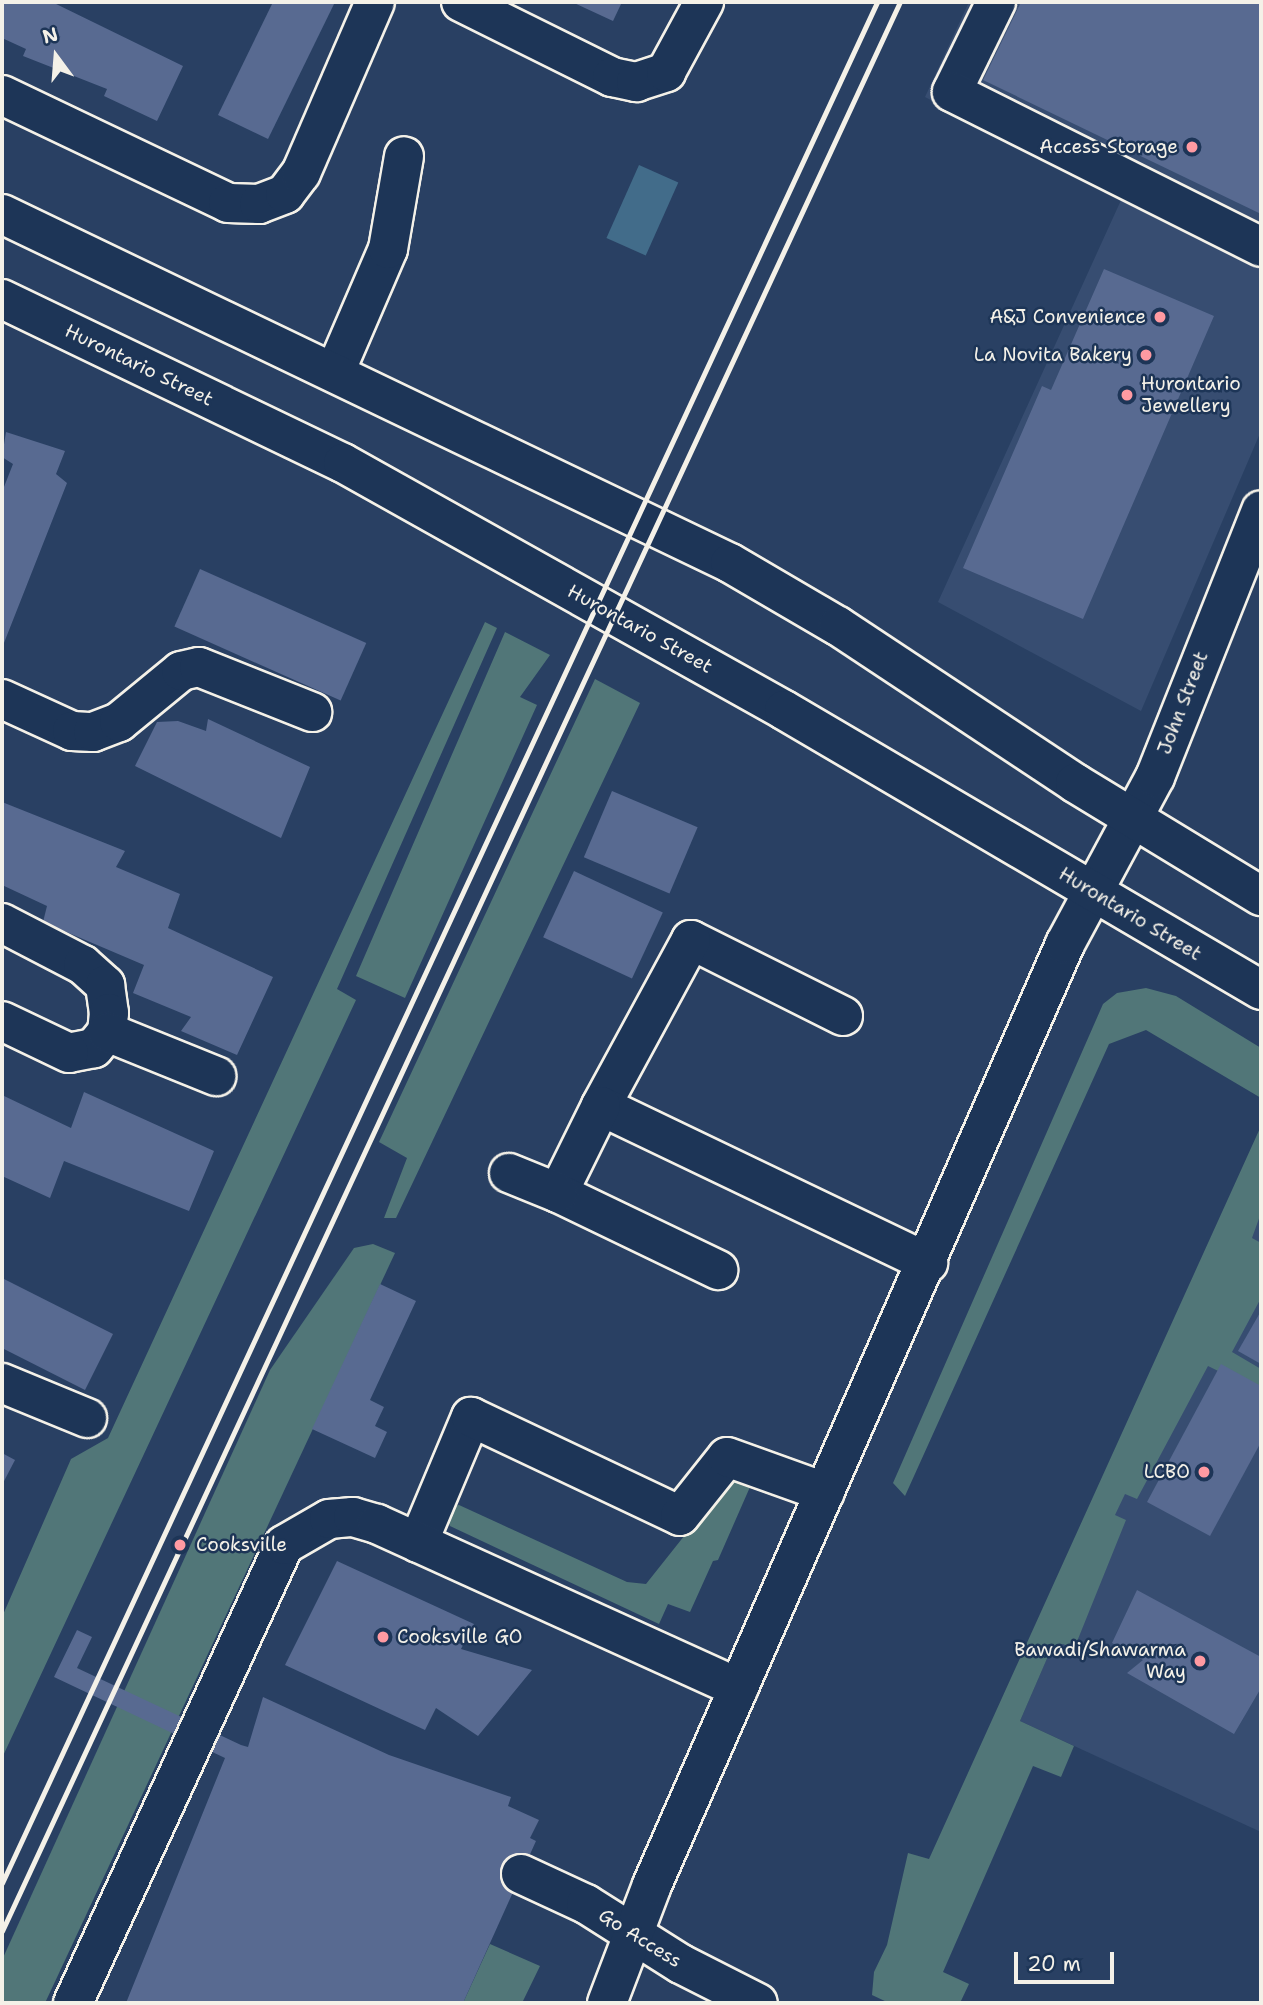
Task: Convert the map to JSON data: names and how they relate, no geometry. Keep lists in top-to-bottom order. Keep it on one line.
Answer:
{"streets":{"main road":["Hurontario Street","John Street","Go Access"]},"crossings":[["Hurontario Street","John Street"],["John Street","Go Access"]],"places":["Access Storage","A&J Convenience","La Novita Bakery","Hurontario Jewellery","LCBO","Cooksville","Cooksville GO","Bawadi/Shawarma Way"],"scale_bar":"20 m","north":"top"}
